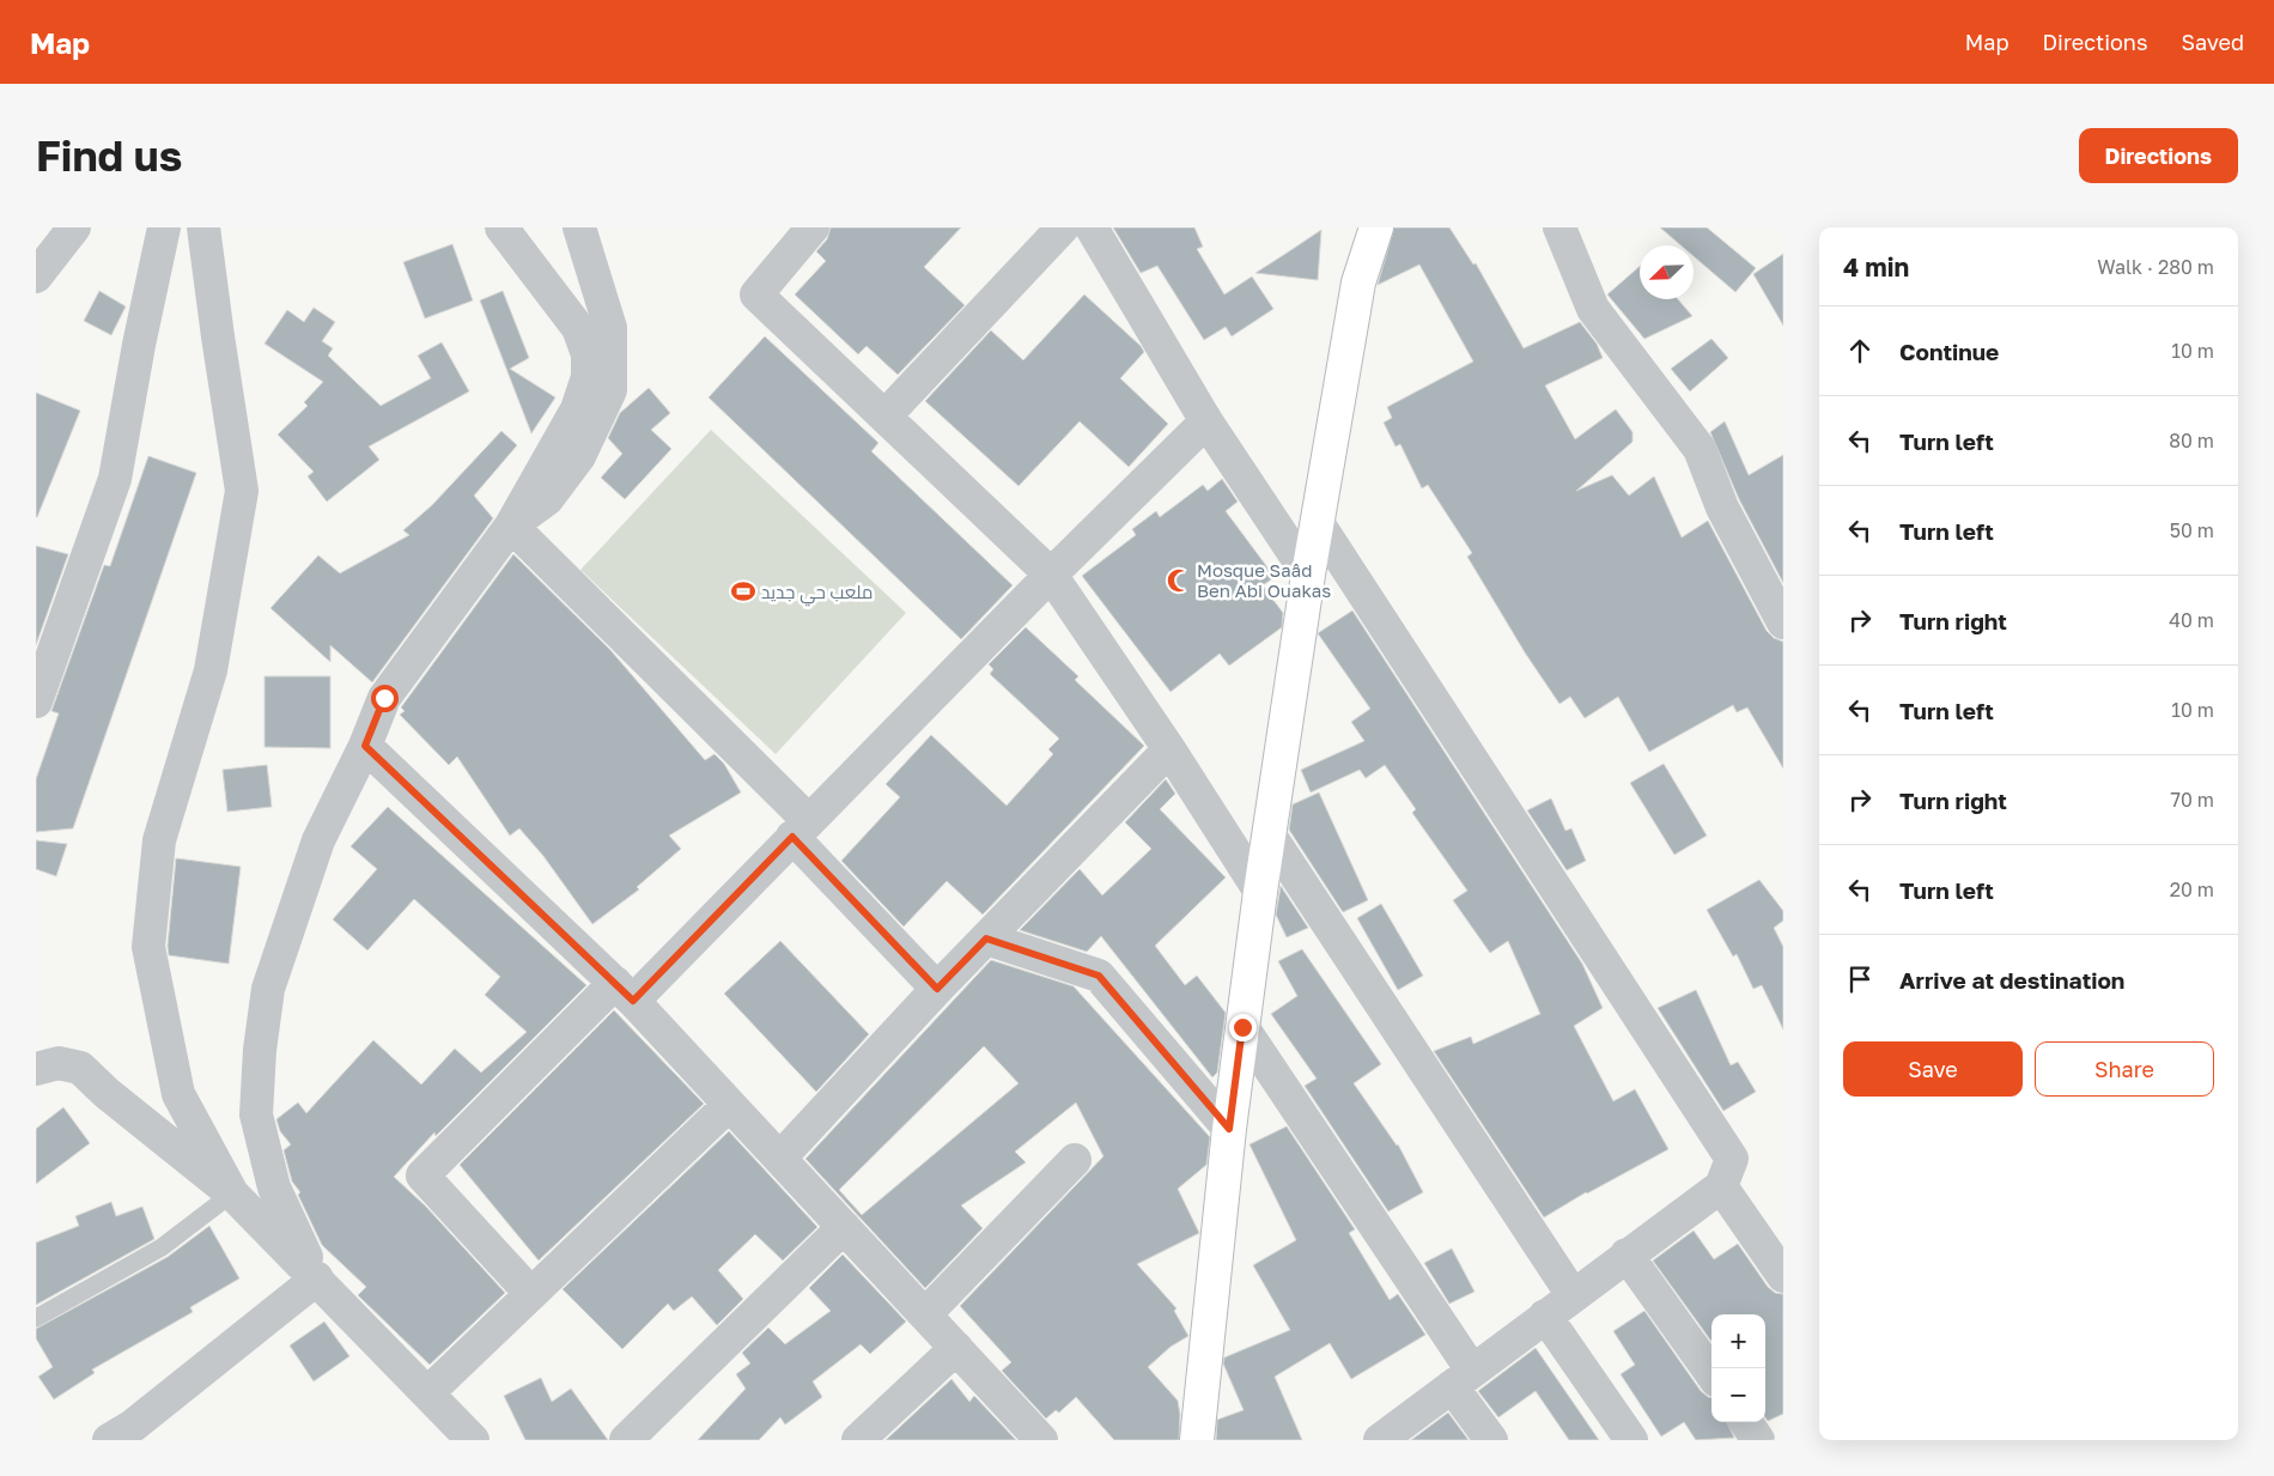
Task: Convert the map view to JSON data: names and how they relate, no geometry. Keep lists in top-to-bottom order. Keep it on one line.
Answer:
{"places":{"mosque":["Mosque Saâd Ben Abi Ouakas"],"sports":["ملعب حي جديد"]},"north":"bottom left","page":{"header":"Map","nav":["Map","Directions","Saved"],"buttons":["Directions",["Save","Share"]],"title":"Find us","heading":["4 min","Walk · 280 m"],"list":[["Continue","10 m"],["Turn left","80 m"],["Turn left","50 m"],["Turn right","40 m"],["Turn left","10 m"],["Turn right","70 m"],["Turn left","20 m"],"Arrive at destination"],"map_buttons":["+","−"]}}
